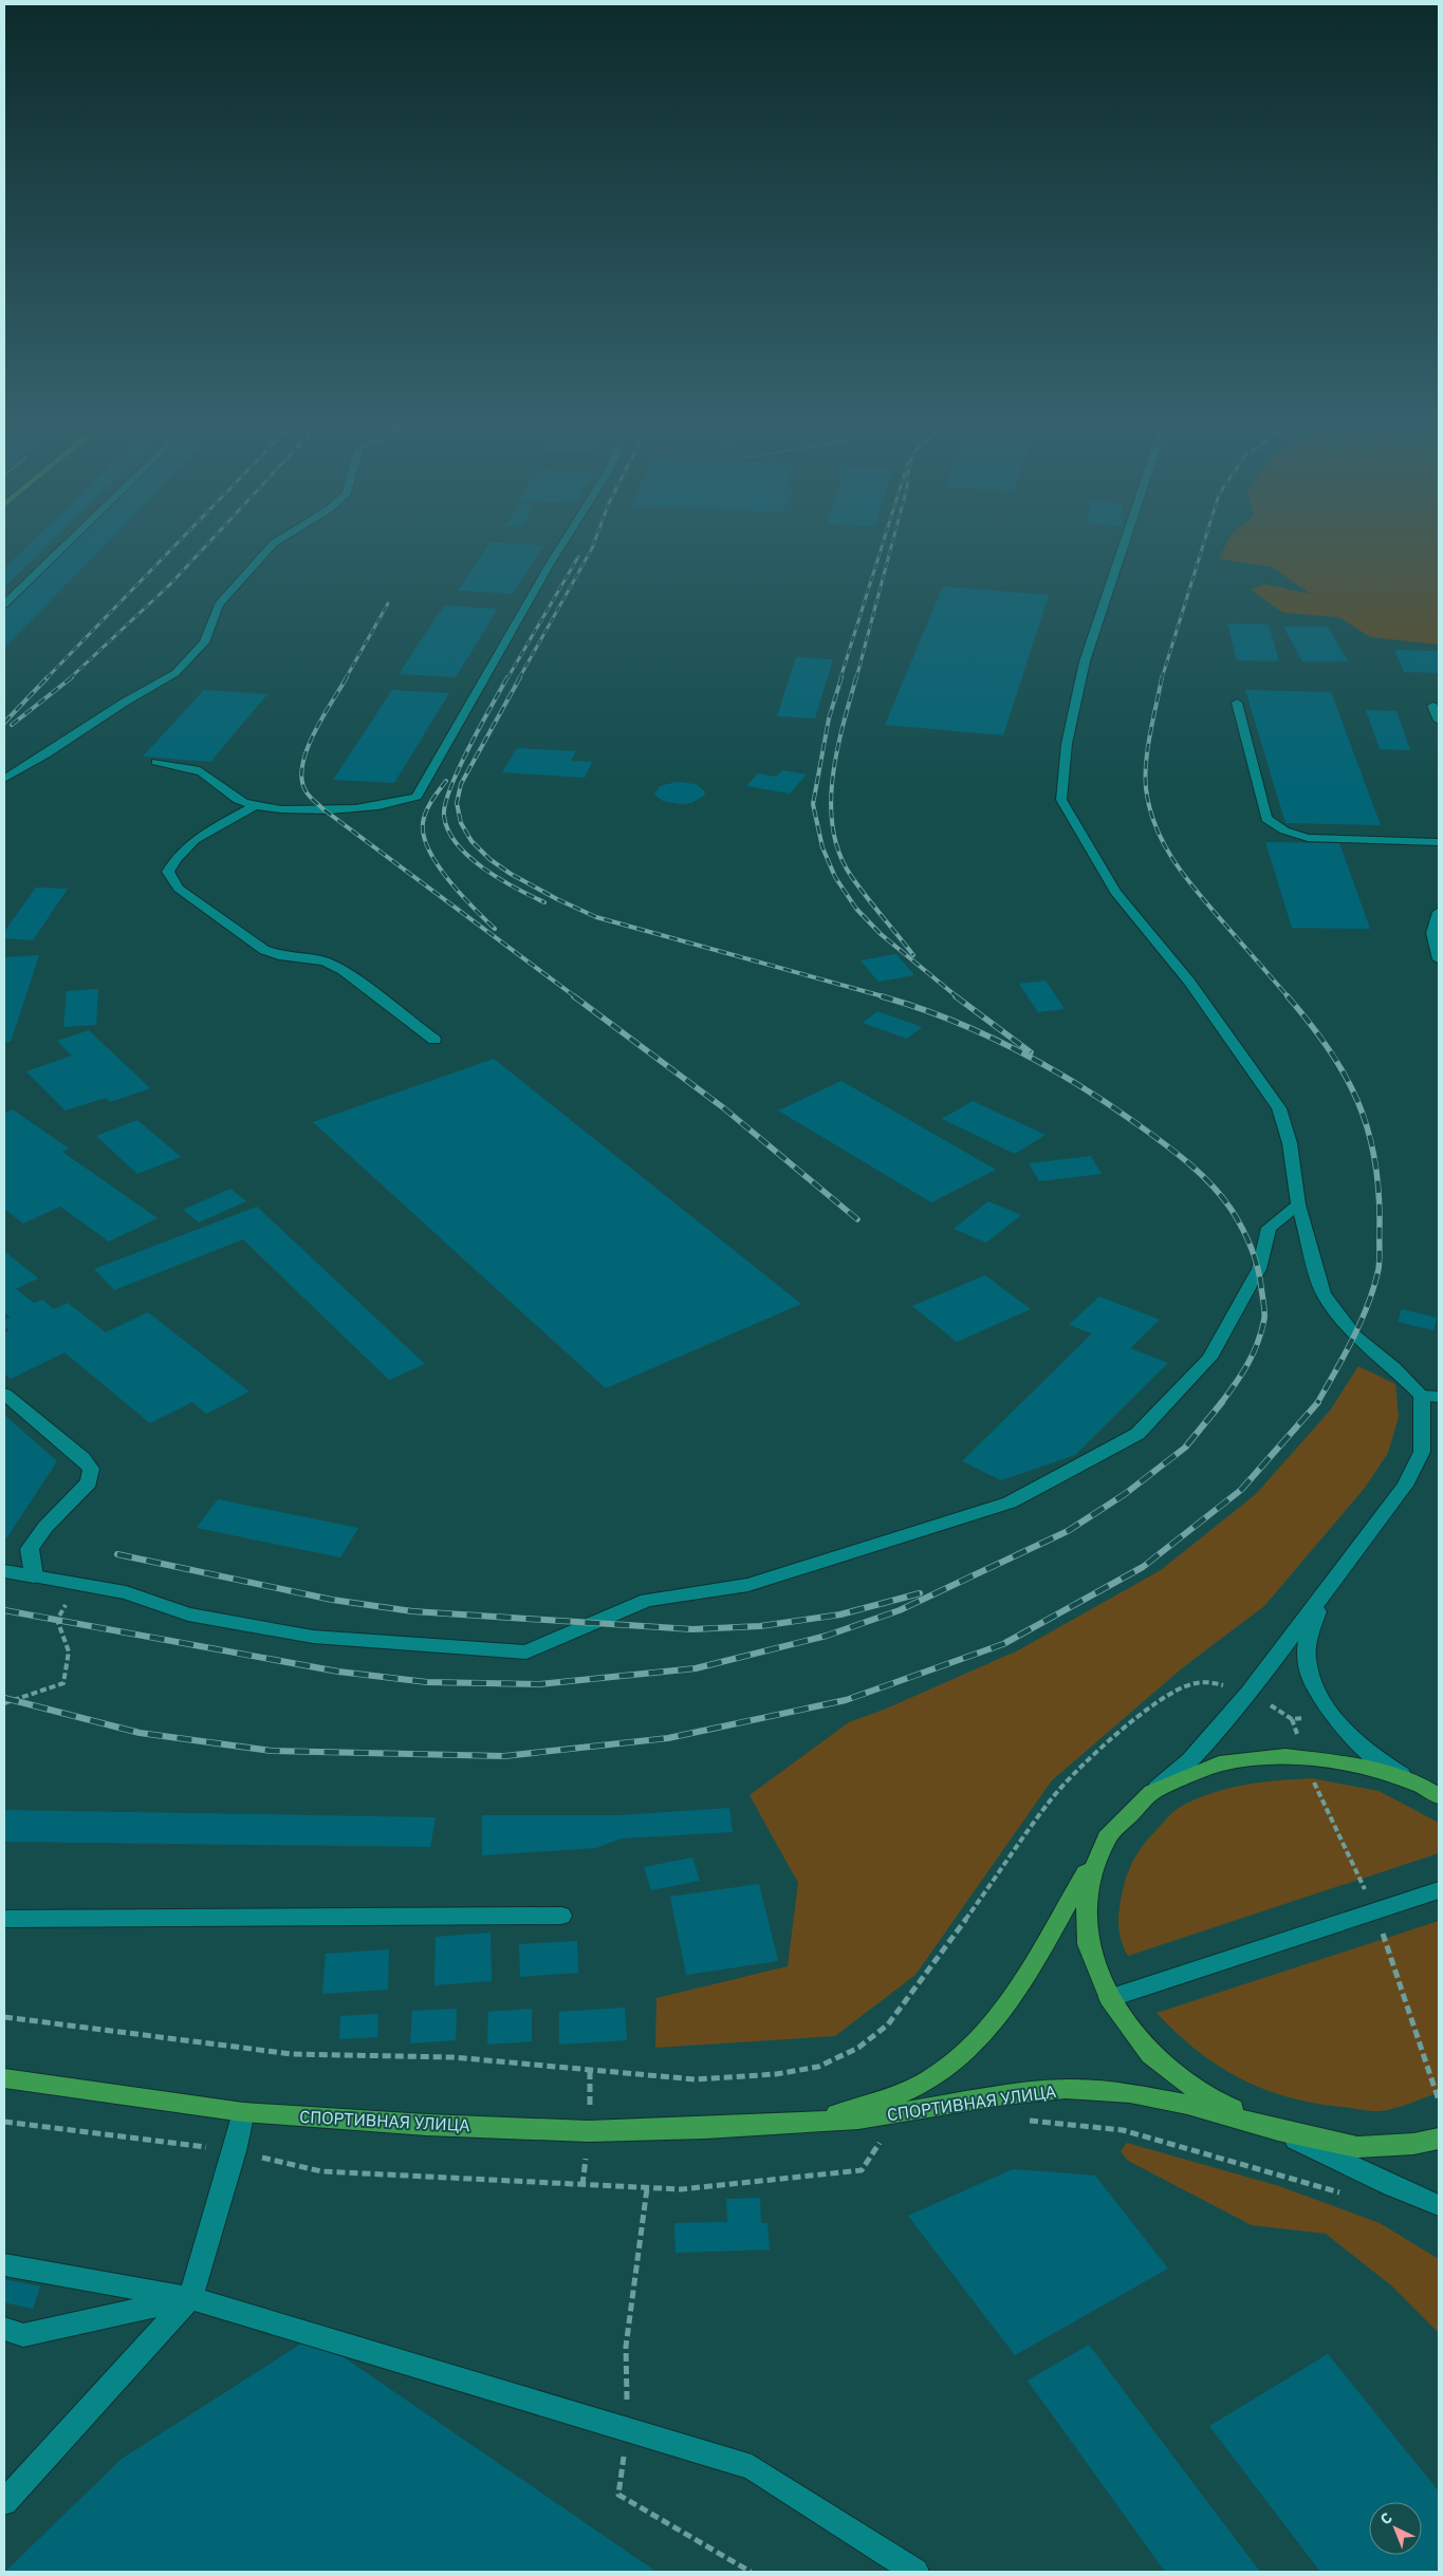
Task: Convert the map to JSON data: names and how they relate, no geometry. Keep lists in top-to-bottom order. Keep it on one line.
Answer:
{"streets":{"main road":["СПОРТИВНАЯ УЛИЦА"]},"north":"top left"}
